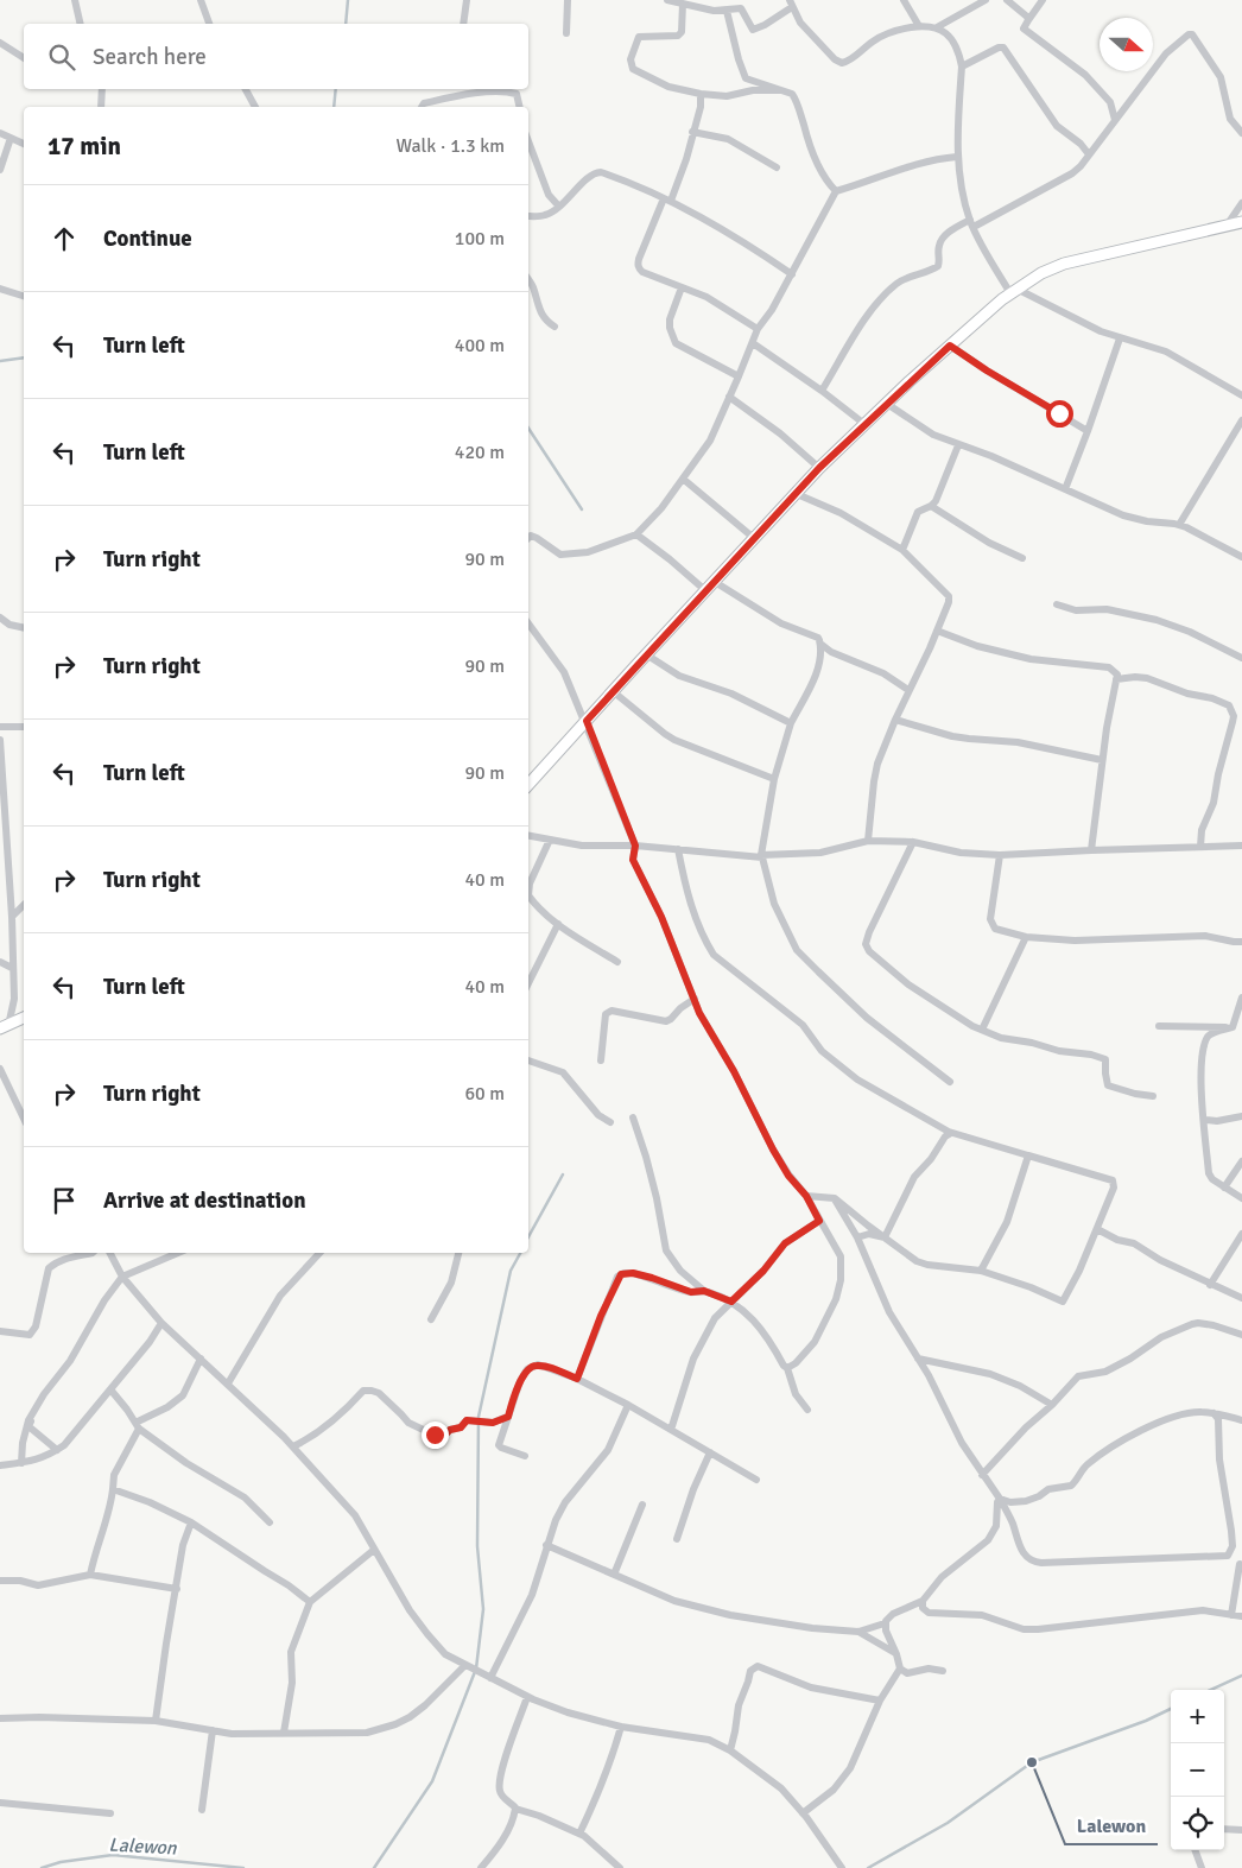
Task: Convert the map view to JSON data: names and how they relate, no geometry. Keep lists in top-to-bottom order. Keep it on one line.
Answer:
{"water":["Lalewon"],"places":["Lalewon"],"north":"right","page":{"search":"Search here","heading":["17 min","Walk · 1.3 km"],"list":[["Continue","100 m"],["Turn left","400 m"],["Turn left","420 m"],["Turn right","90 m"],["Turn right","90 m"],["Turn left","90 m"],["Turn right","40 m"],["Turn left","40 m"],["Turn right","60 m"],"Arrive at destination"],"map_buttons":["+","−"]}}
